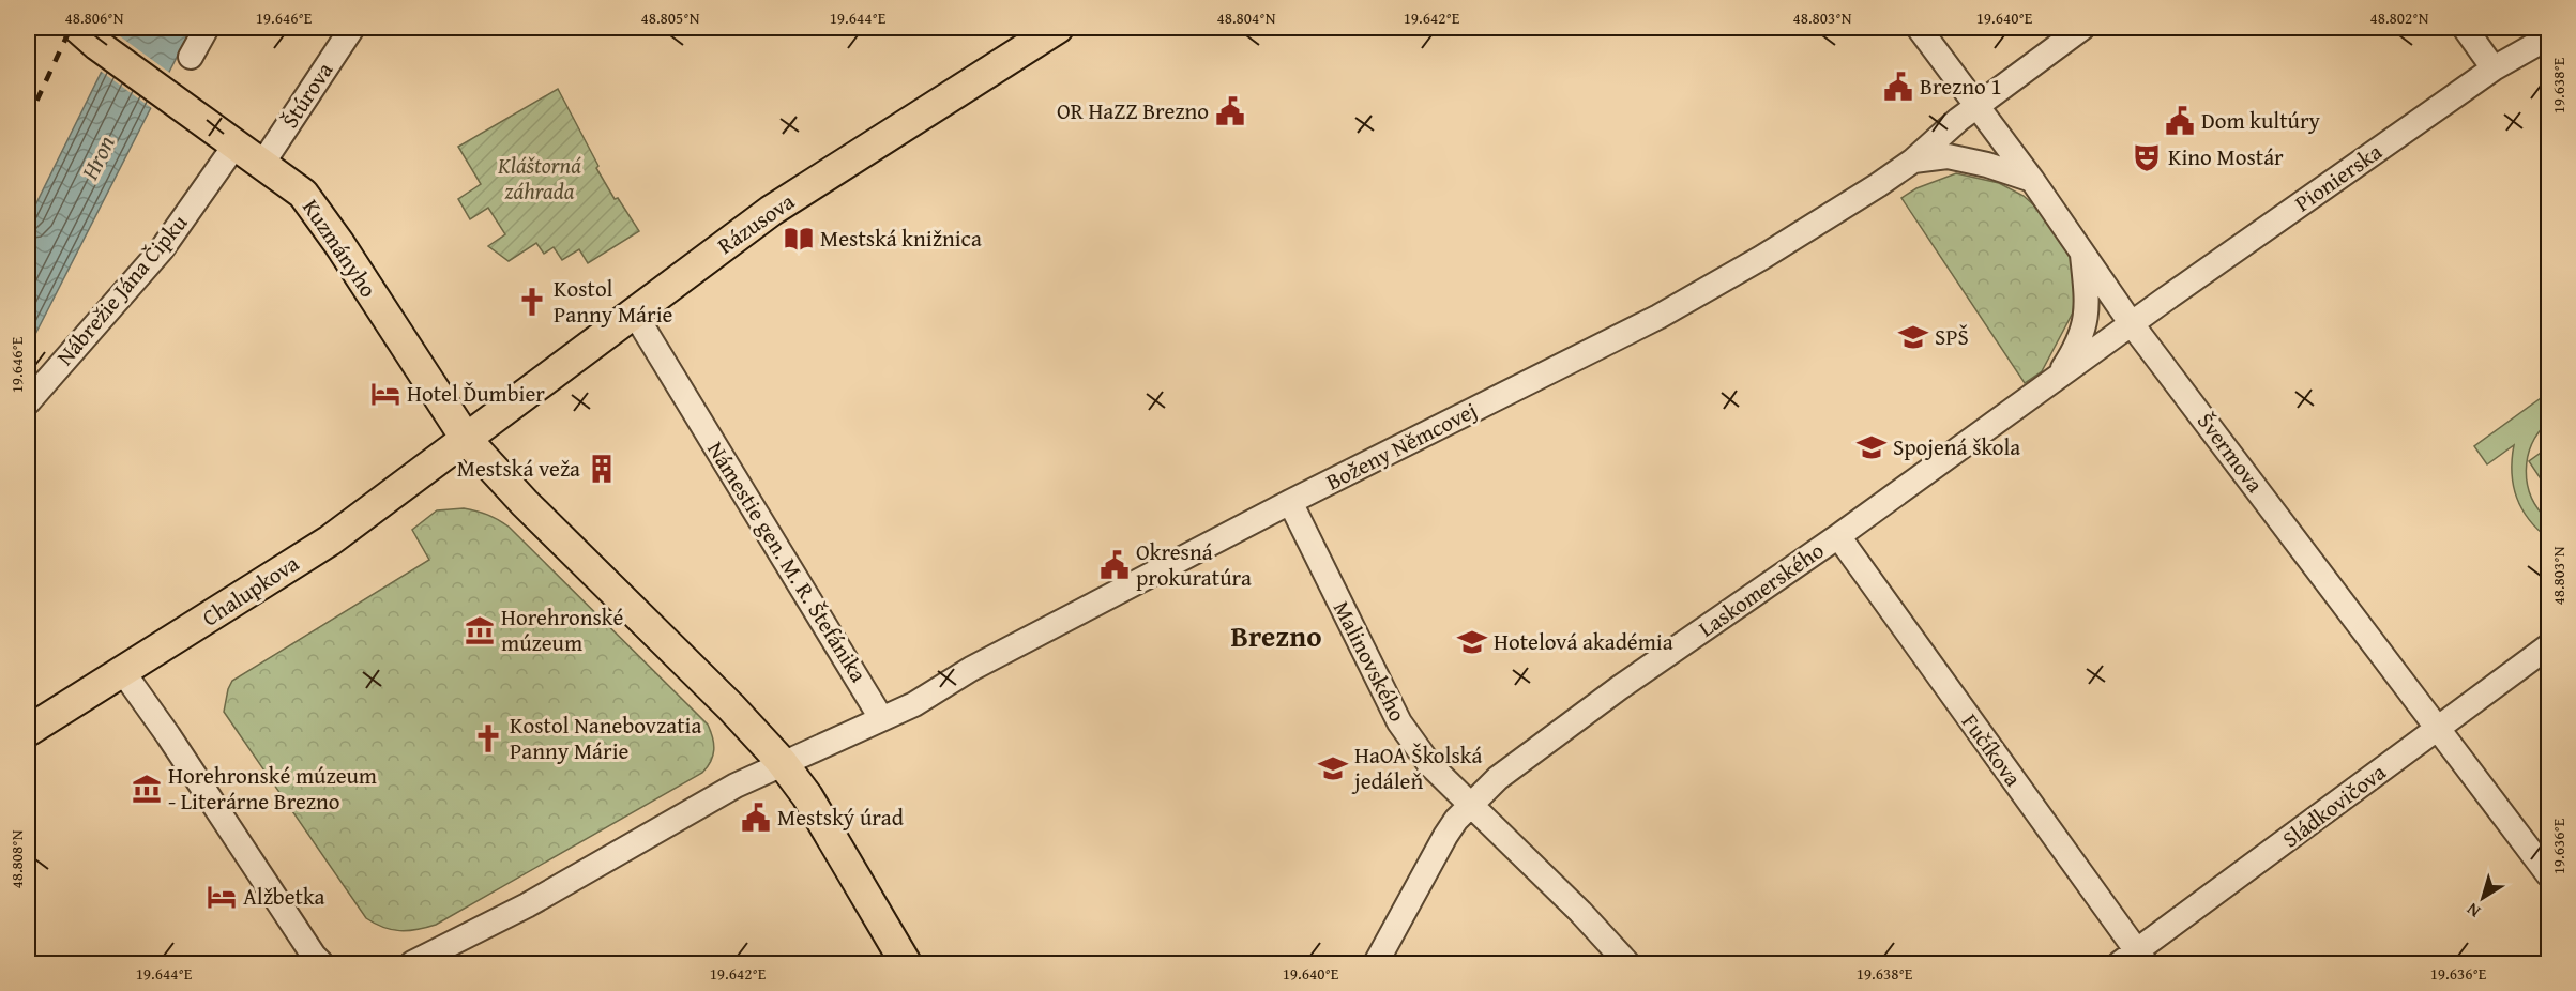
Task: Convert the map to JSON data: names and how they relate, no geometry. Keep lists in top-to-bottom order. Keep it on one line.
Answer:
{"streets":{"main road":["Rázusova","Kuzmányho","Chalupkova"],"street":["Štúrova","Pionierska","Nábrežie Jána Čipku","Boženy Němcovej","Švermova","Námestie gen. M. R. Štefánika","Laskomerského","Malinovského","Fučíkova","Sládkovičova"]},"crossings":[["Štúrova","Kuzmányho"],["Pionierska","Švermova"],["Pionierska","Laskomerského"],["Rázusova","Kuzmányho"],["Rázusova","Námestie gen. M. R. Štefánika"],["Rázusova","Chalupkova"],["Kuzmányho","Nábrežie Jána Čipku"],["Kuzmányho","Chalupkova"],["Boženy Němcovej","Švermova"],["Boženy Němcovej","Námestie gen. M. R. Štefánika"],["Boženy Němcovej","Malinovského"],["Švermova","Laskomerského"],["Švermova","Sládkovičova"],["Laskomerského","Malinovského"],["Laskomerského","Fučíkova"],["Fučíkova","Sládkovičova"]],"districts":["Brezno"],"water":["Hron"],"parks":["Kláštorná záhrada"],"places":{"public building":["Brezno 1","OR HaZZ Brezno","Dom kultúry","Okresná prokuratúra","Mestský úrad"],"theatre":["Kino Mostár"],"library":["Mestská knižnica"],"church":["Kostol Panny Márie","Kostol Nanebovzatia Panny Márie"],"school or university":["SPŠ","Spojená škola","Hotelová akadémia","HaOA Školská jedáleň"],"hotel":["Hotel Ďumbier","Alžbetka"],"building":["Mestská veža"],"museum":["Horehronské múzeum","Horehronské múzeum - Literárne Brezno"]},"north":"bottom left","coordinates":["48.806°N","19.646°E","48.805°N","19.644°E","48.804°N","19.642°E","48.803°N","19.640°E","48.802°N","19.638°E","19.636°E","48.808°N"]}
